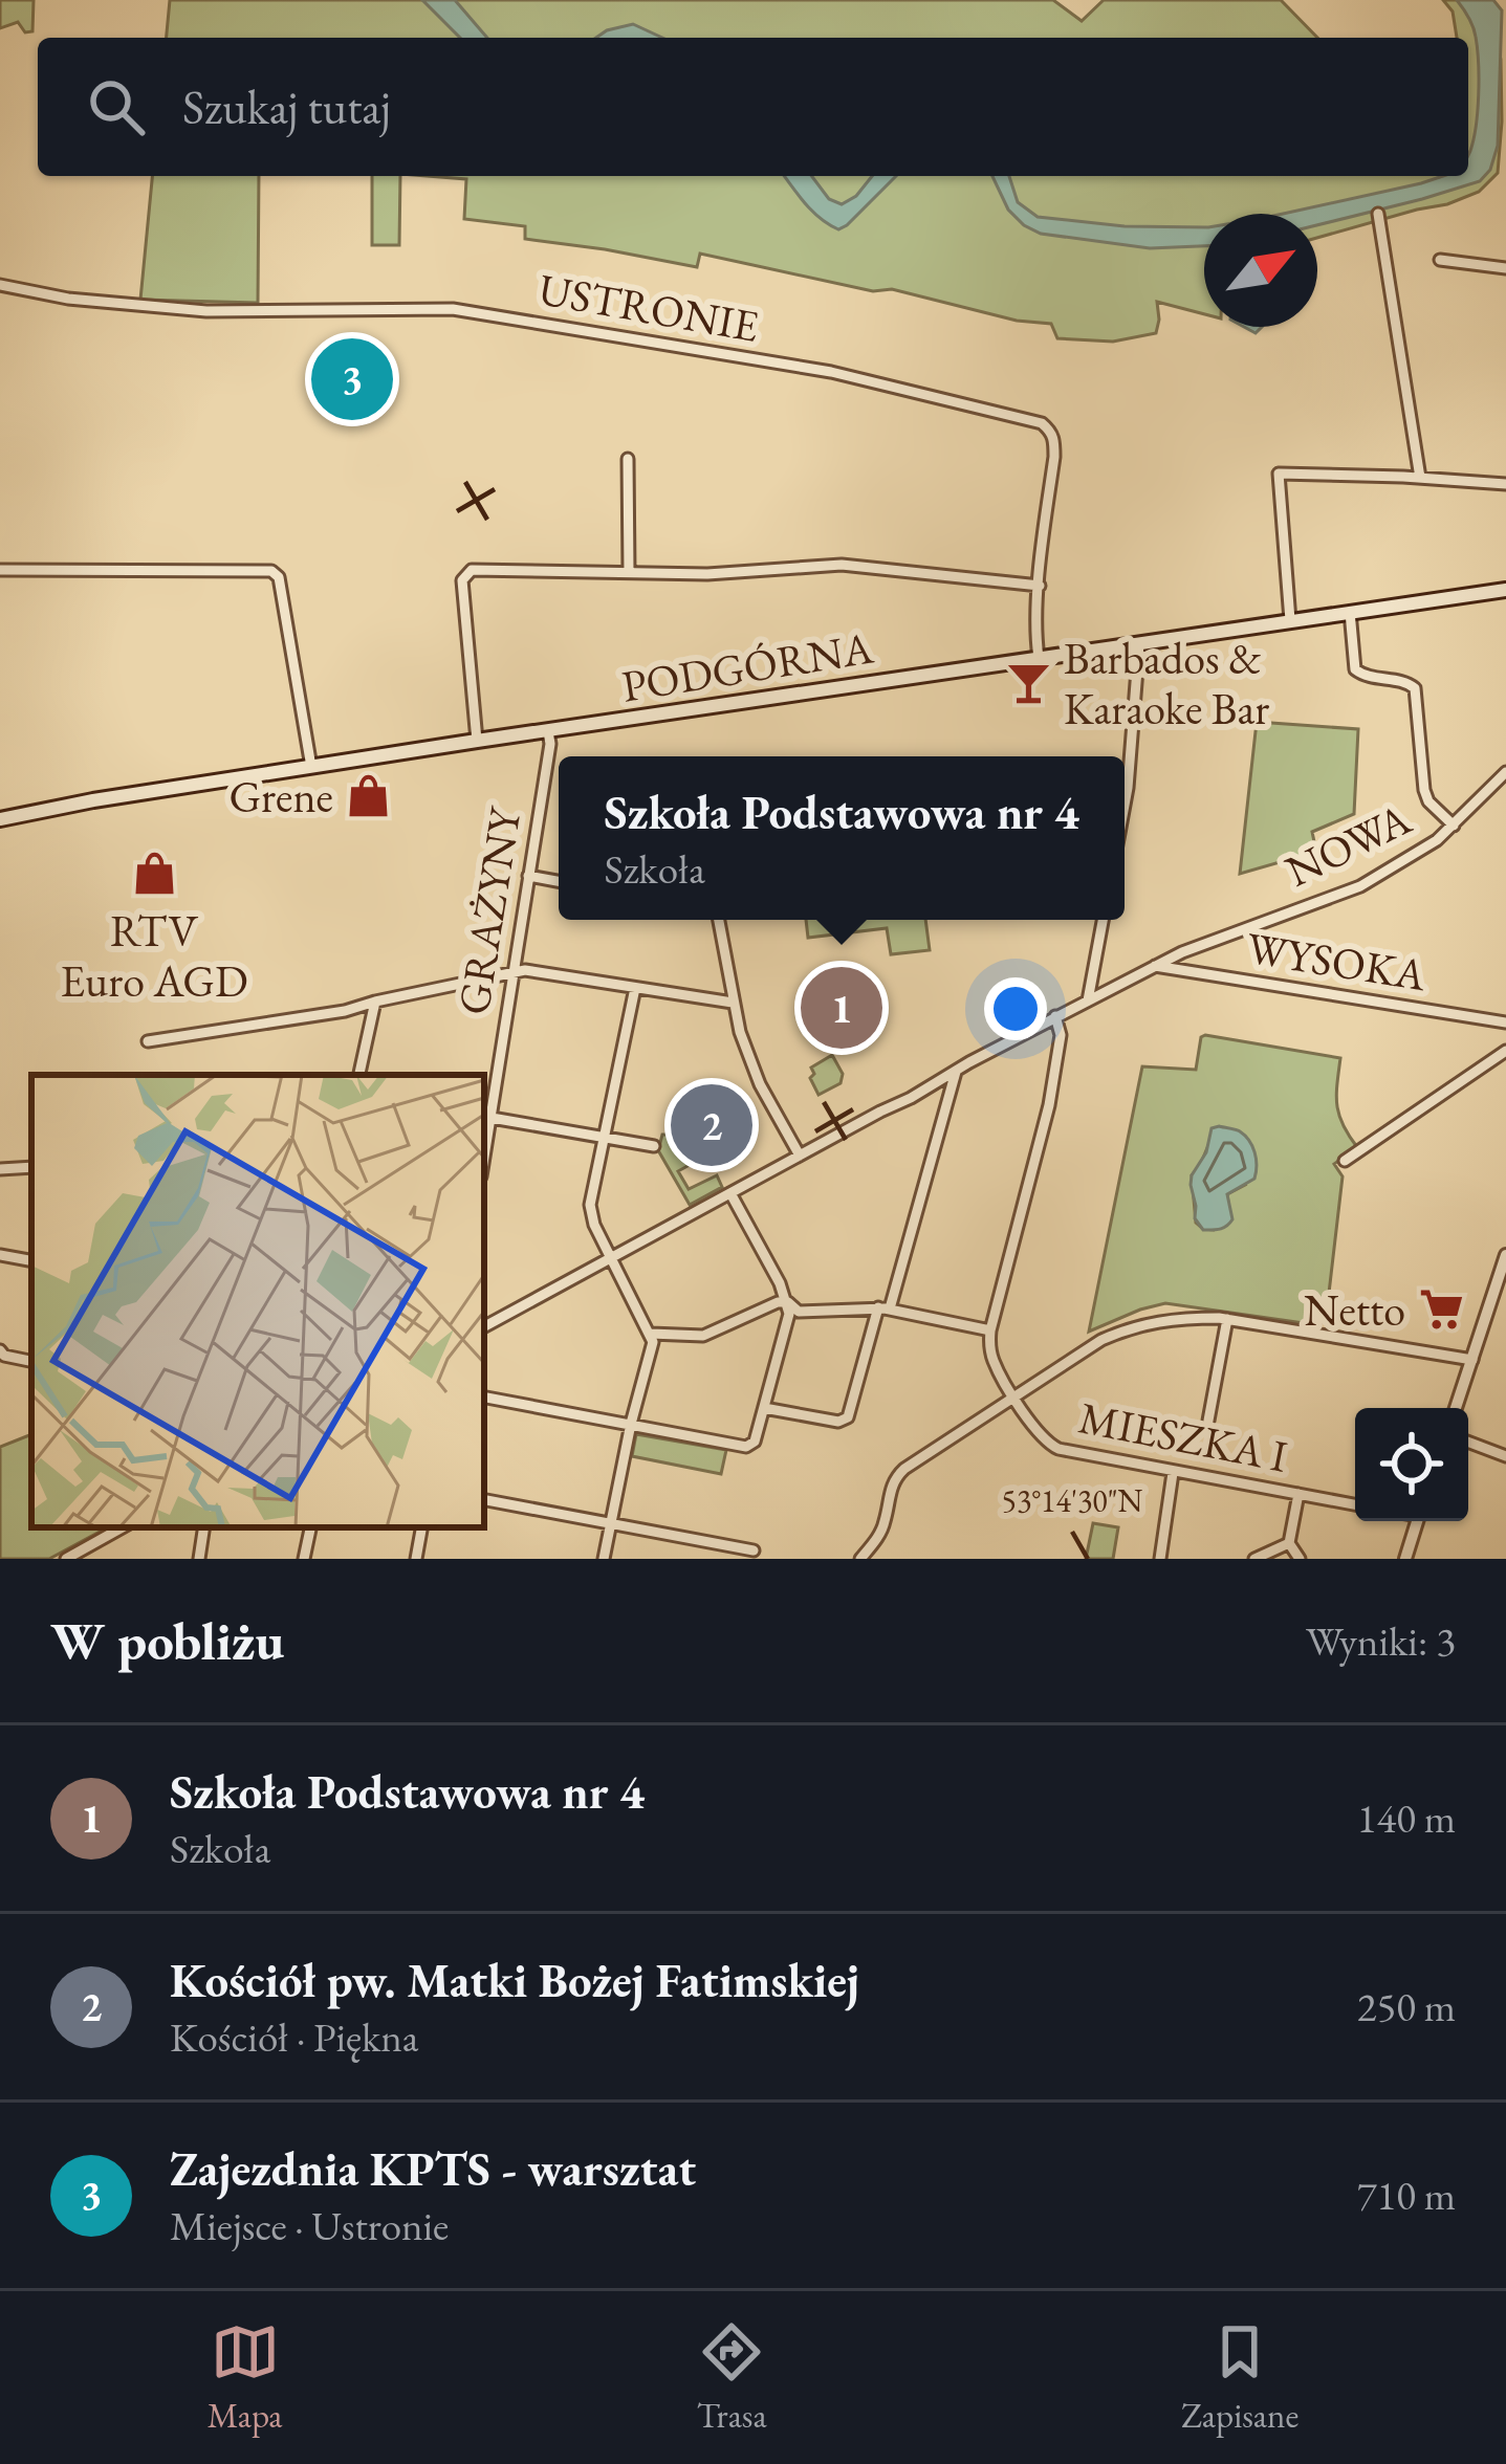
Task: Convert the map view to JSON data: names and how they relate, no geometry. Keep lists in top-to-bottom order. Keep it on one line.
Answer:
{"streets":{"main road":["PODGÓRNA"],"street":["USTRONIE","NOWA","GRAŻYNY","WYSOKA","MIESZKA I"]},"crossings":[["USTRONIE","PODGÓRNA"],["PODGÓRNA","GRAŻYNY"],["NOWA","WYSOKA"]],"places":{"bar":["Barbados & Karaoke Bar"],"shop":["Grene","RTV Euro AGD"],"supermarket":["Netto"]},"north":"top right","page":{"search":"Szukaj tutaj","pins":["3","1","2"],"popup":["Szkoła Podstawowa nr 4","Szkoła"],"heading":["W pobliżu","Wyniki: 3"],"list":[{"mark":"1","name":"Szkoła Podstawowa nr 4","note":"Szkoła","value":"140 m"},{"mark":"2","name":"Kościół pw. Matki Bożej Fatimskiej","note":"Kościół · Piękna","value":"250 m"},{"mark":"3","name":"Zajezdnia KPTS - warsztat","note":"Miejsce · Ustronie","value":"710 m"}],"nav":["Mapa","Trasa","Zapisane"]},"coordinates":["53°14'30\"N"]}
